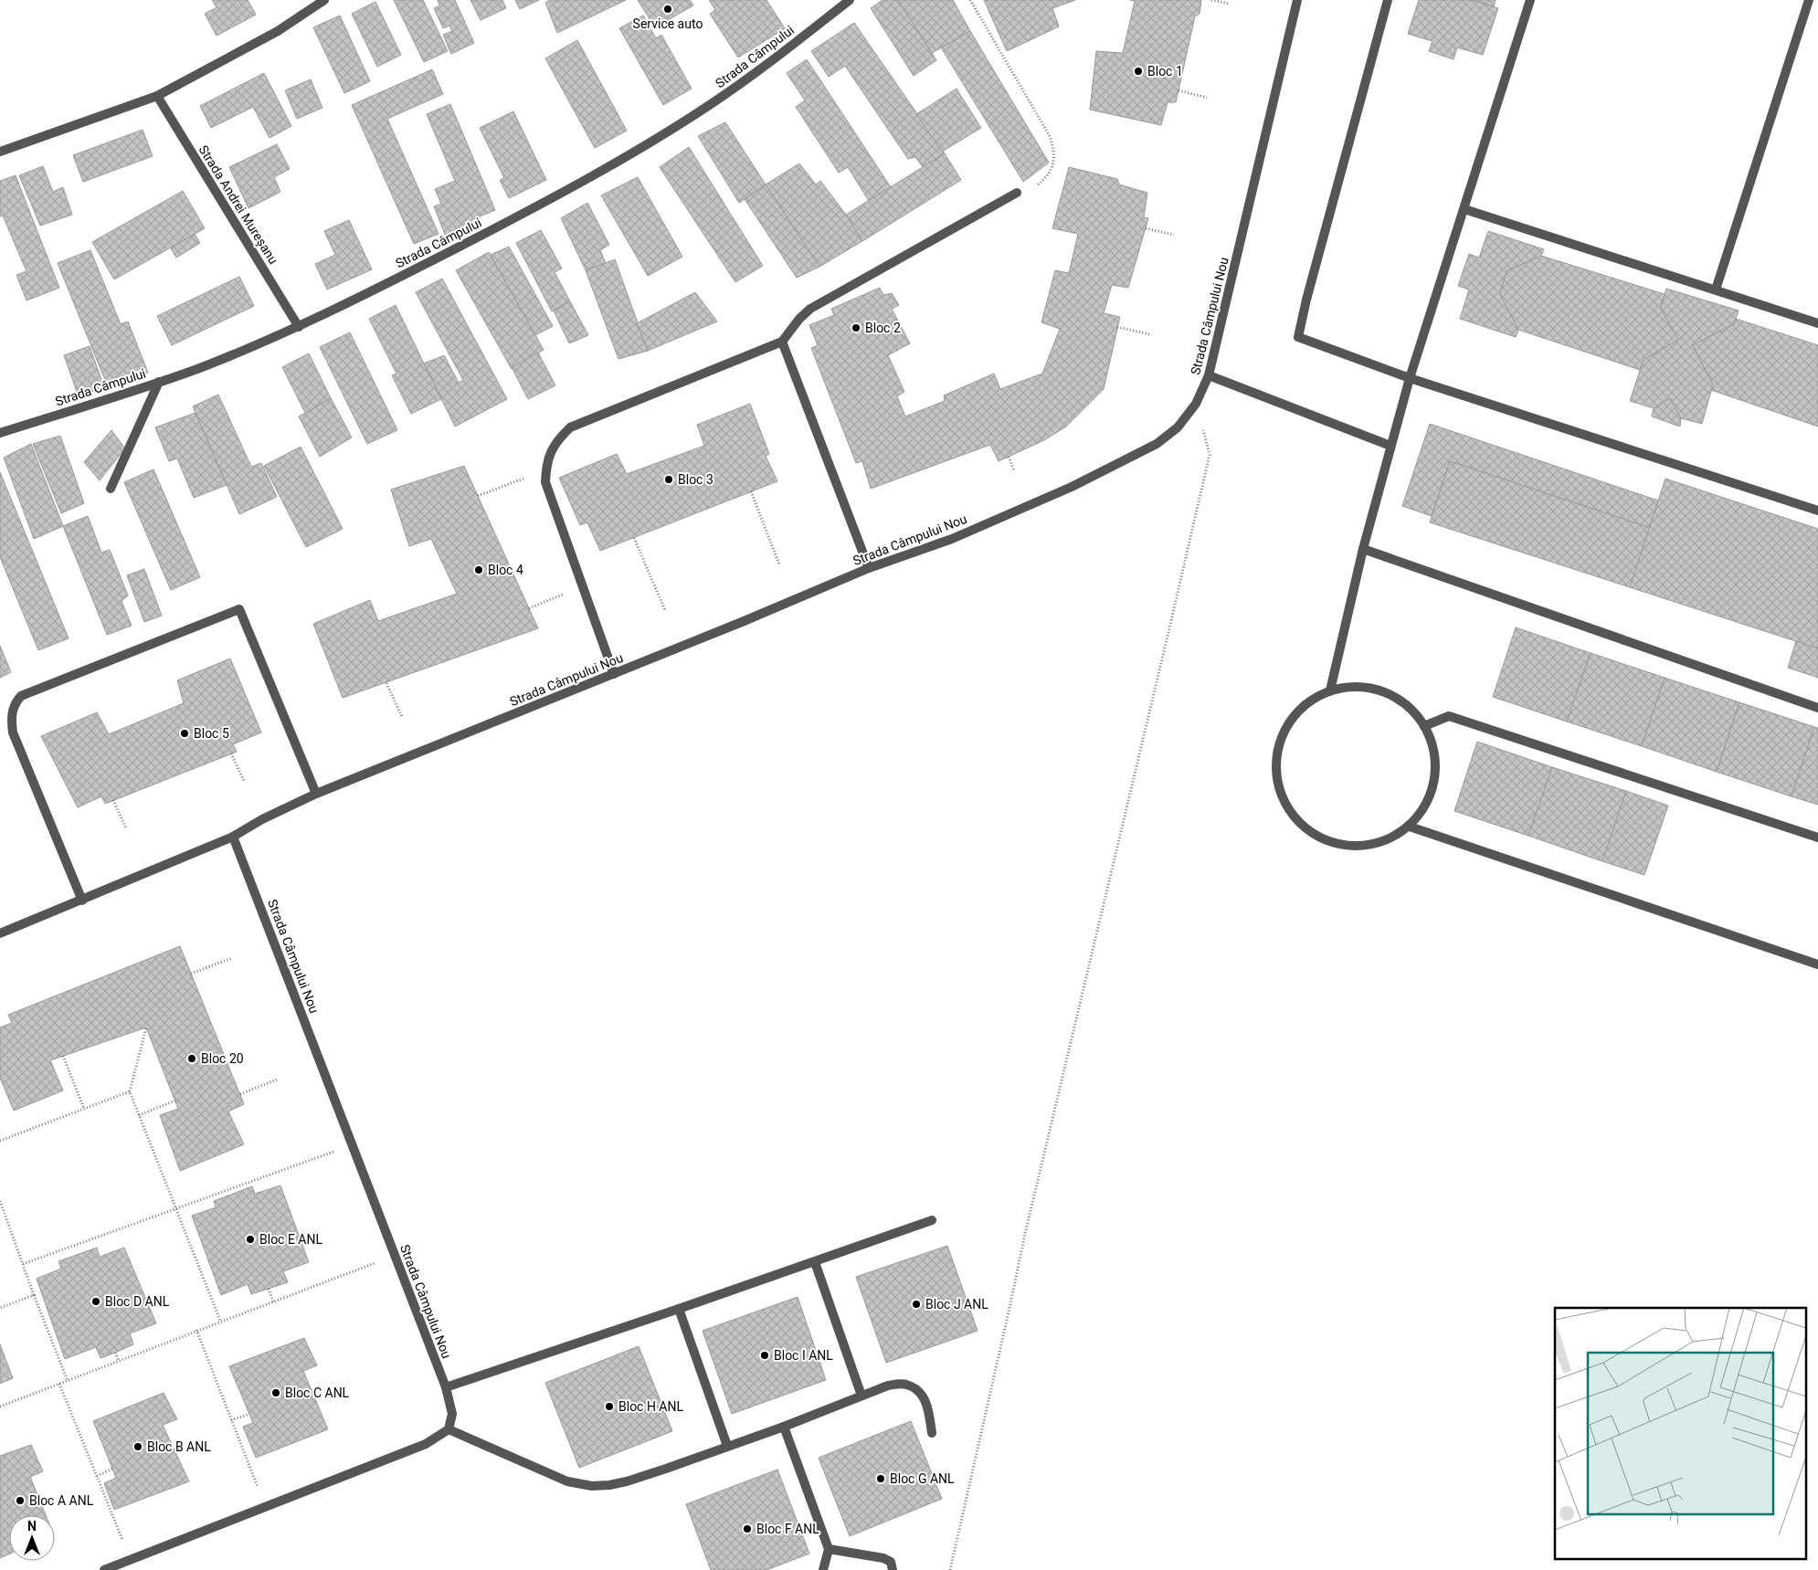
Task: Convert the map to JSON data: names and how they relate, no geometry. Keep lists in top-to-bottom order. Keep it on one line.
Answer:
{"streets":{"street":["Strada Câmpului","Strada Andrei Mureșanu","Strada Câmpului Nou"]},"crossings":[["Strada Câmpului","Strada Andrei Mureșanu"]],"places":["Service auto","Bloc 1","Bloc 2","Bloc 3","Bloc 4","Bloc 5","Bloc 20","Bloc E ANL","Bloc D ANL","Bloc J ANL","Bloc I ANL","Bloc C ANL","Bloc H ANL","Bloc B ANL","Bloc G ANL","Bloc A ANL","Bloc F ANL"],"north":"top"}
